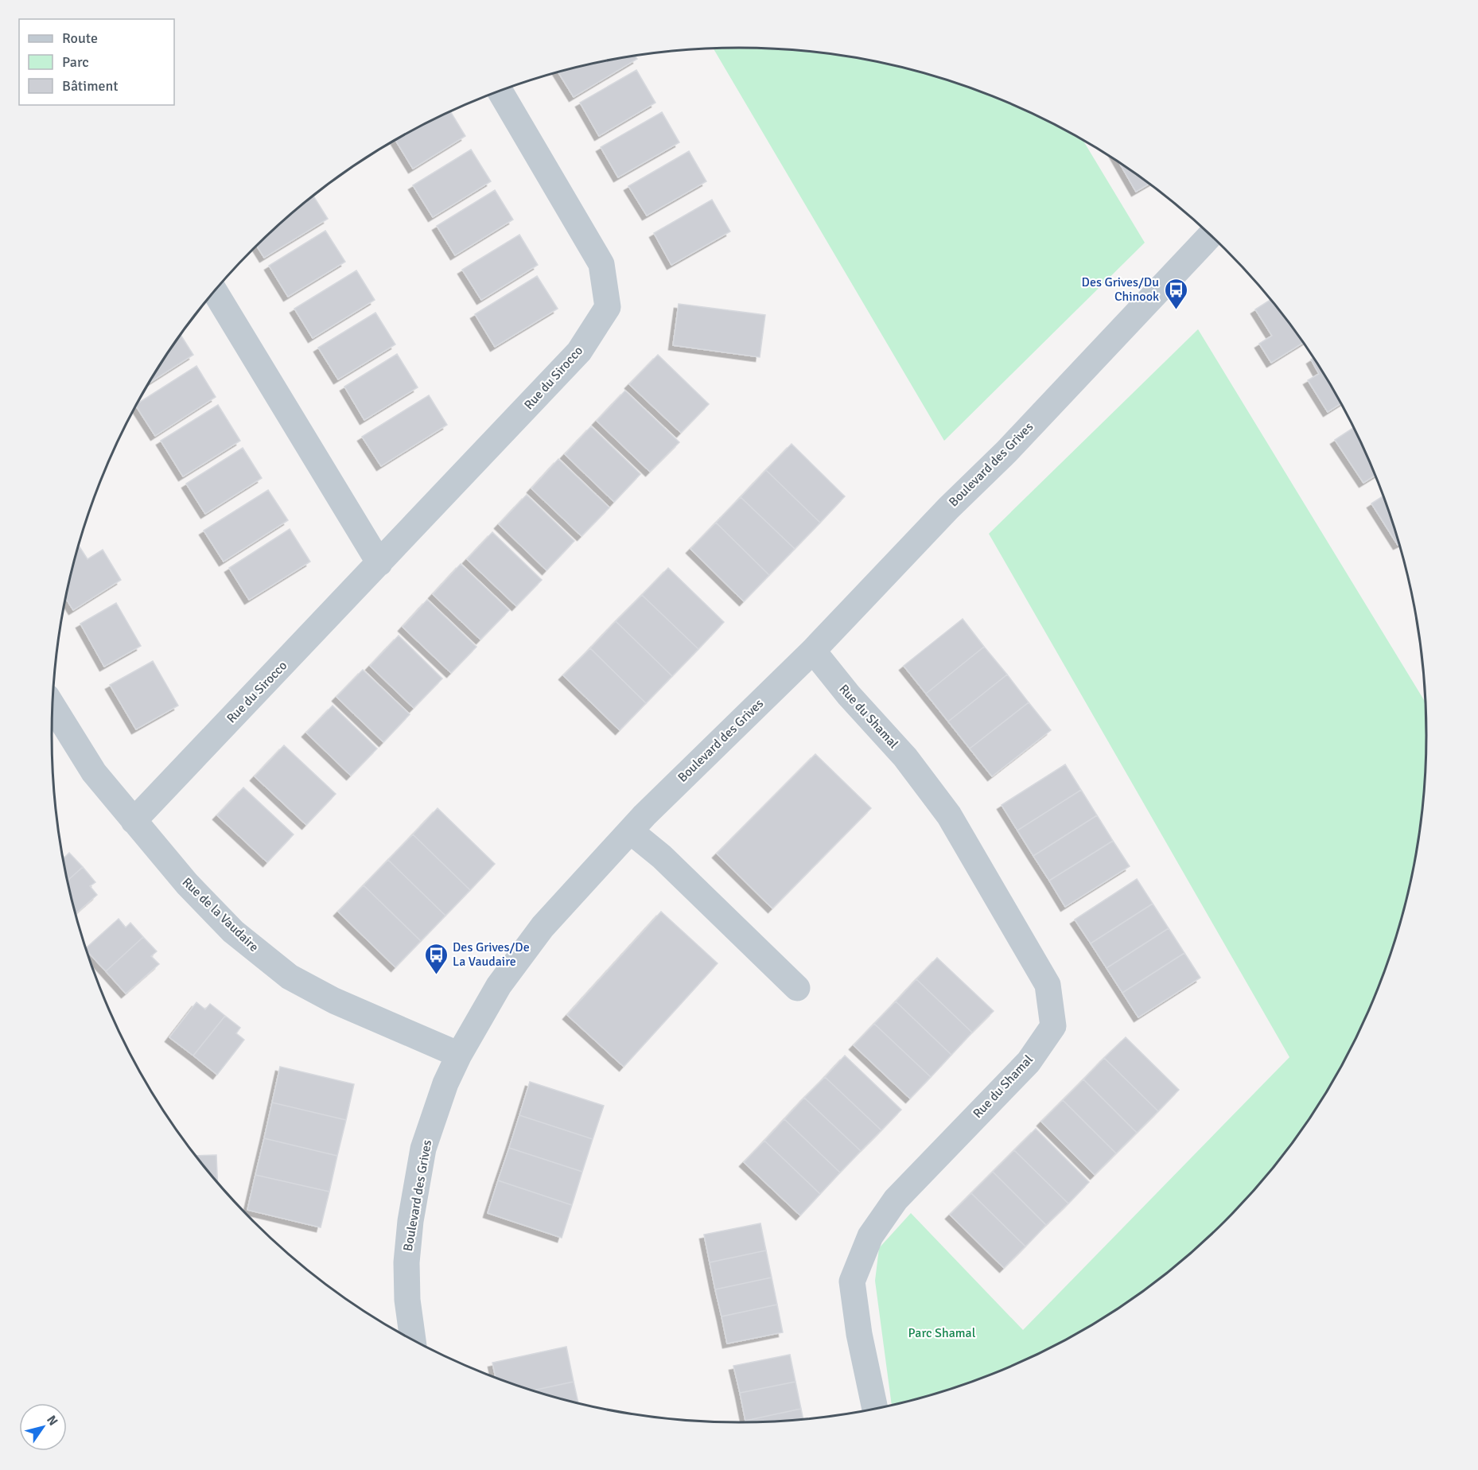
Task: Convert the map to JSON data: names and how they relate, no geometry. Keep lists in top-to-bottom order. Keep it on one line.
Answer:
{"streets":{"street":["Rue du Sirocco","Boulevard des Grives","Rue du Shamal","Rue de la Vaudaire"]},"crossings":[["Rue du Sirocco","Rue de la Vaudaire"],["Boulevard des Grives","Rue du Shamal"],["Boulevard des Grives","Rue de la Vaudaire"]],"parks":["Parc Shamal"],"places":{"bus stop":["Des Grives/Du Chinook","Des Grives/De La Vaudaire"]},"legend":["Route","Parc","Bâtiment"],"north":"top right"}
